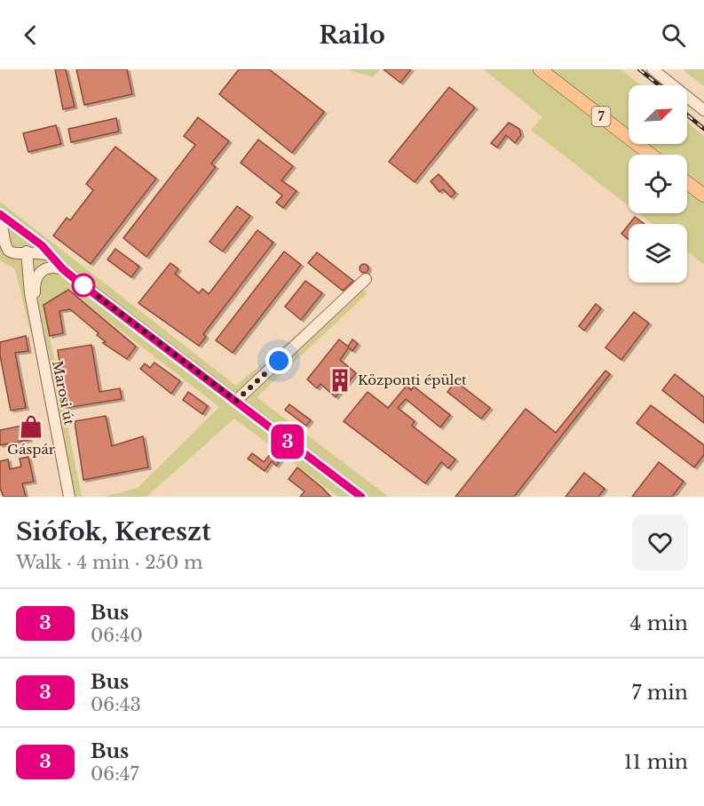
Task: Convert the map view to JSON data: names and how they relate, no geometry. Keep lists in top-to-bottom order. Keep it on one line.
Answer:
{"streets":{"main road":["7"],"street":["Marosi út"]},"places":{"building":["Központi épület"],"shop":["Gáspár"]},"lines":["bus line 3"],"north":"top right","page":{"header":"Railo","on_map":"3","heading":["Siófok, Kereszt","Walk · 4 min · 250 m"],"list":[{"mark":"3","name":"Bus","note":"06:40","value":"4 min"},{"mark":"3","name":"Bus","note":"06:43","value":"7 min"},{"mark":"3","name":"Bus","note":"06:47","value":"11 min"}]}}
